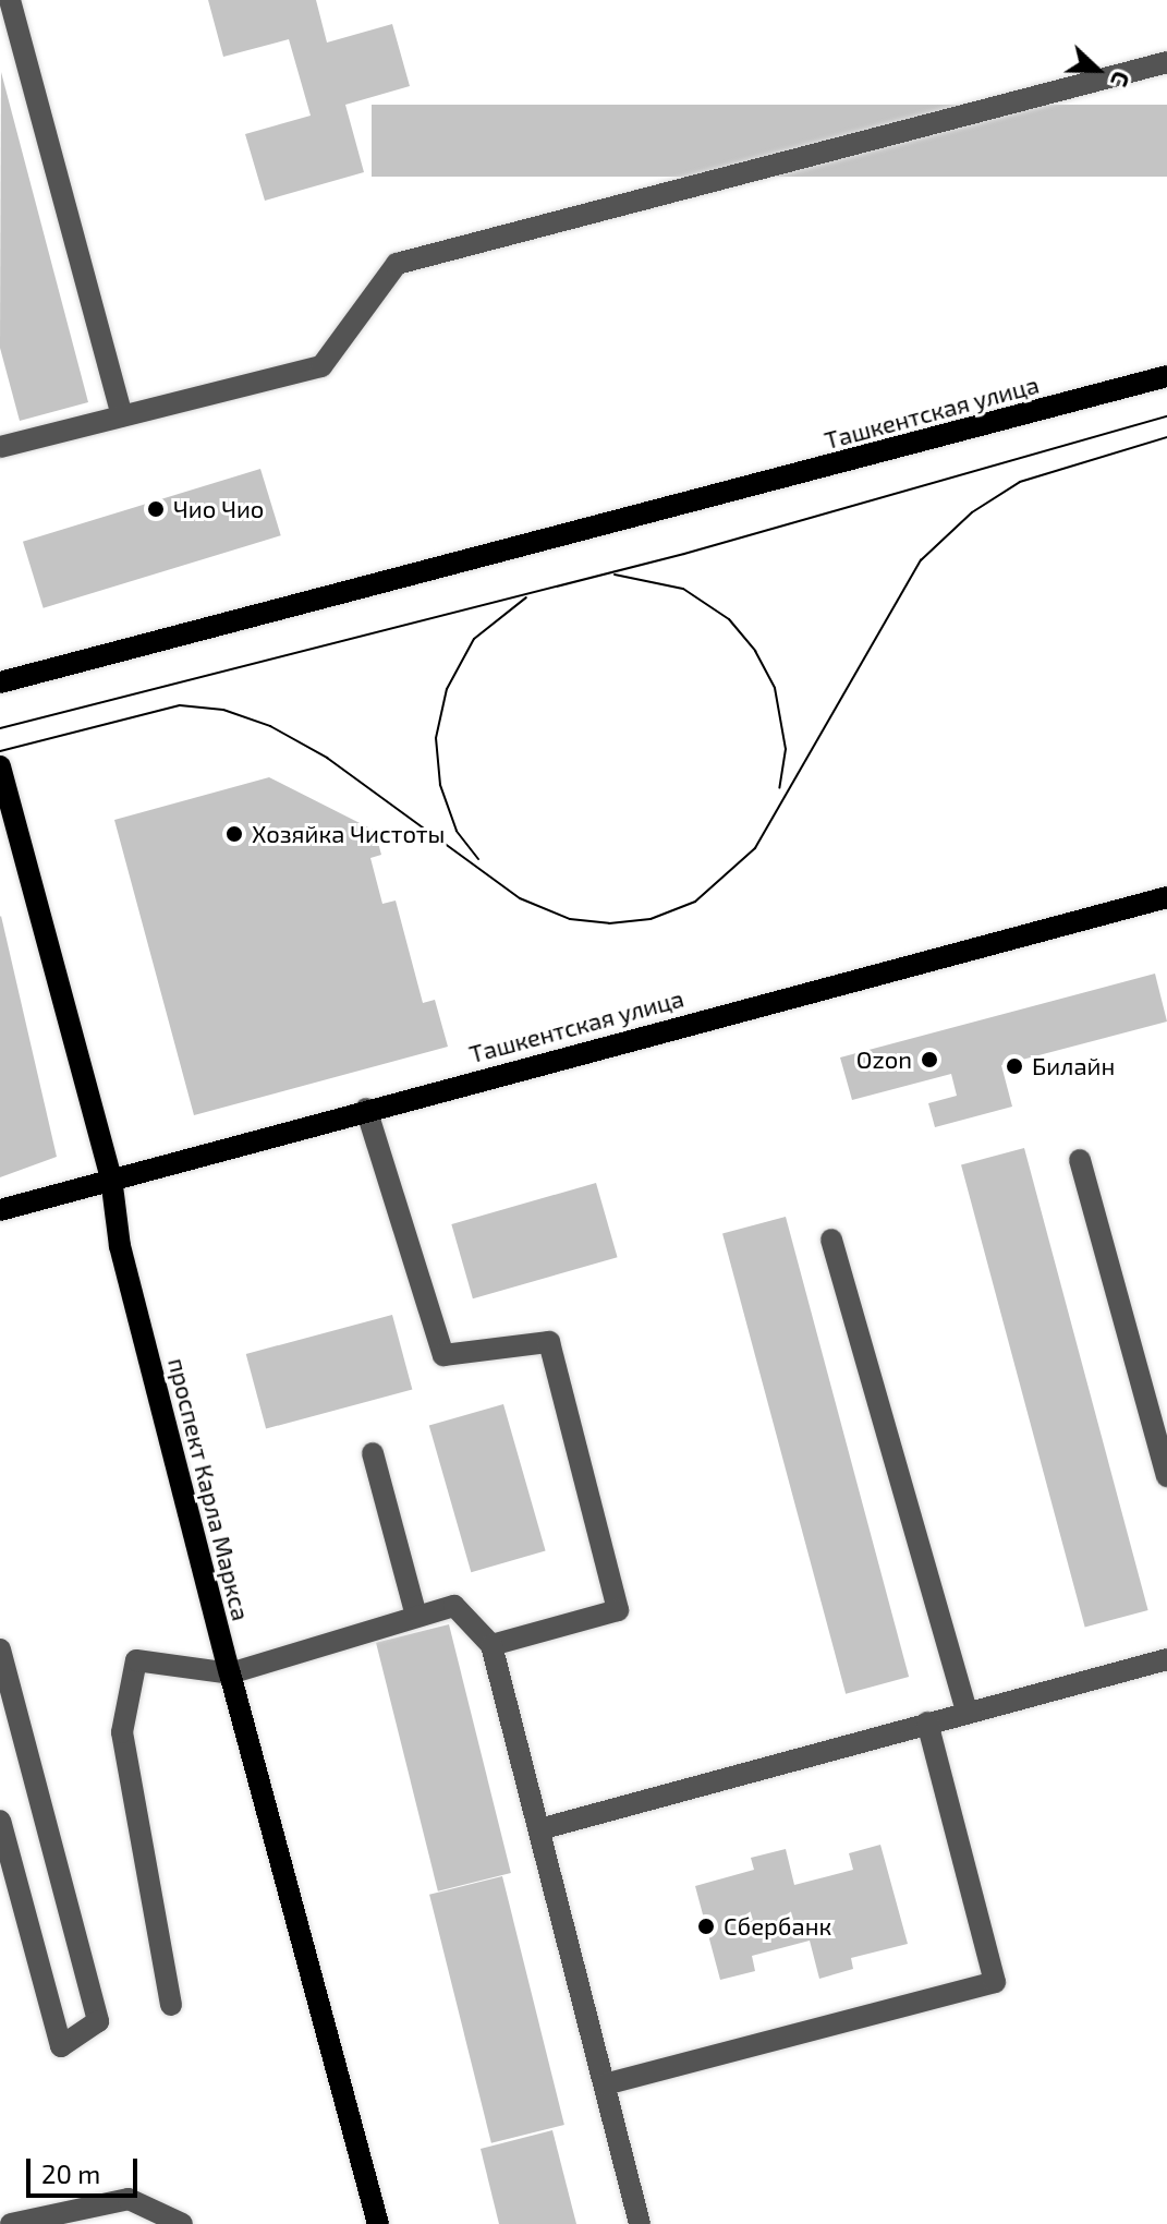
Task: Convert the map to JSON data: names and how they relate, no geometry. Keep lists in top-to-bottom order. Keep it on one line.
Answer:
{"streets":{"main road":["Ташкентская улица","проспект Карла Маркса"]},"crossings":[["Ташкентская улица","проспект Карла Маркса"]],"places":["Чио Чио","Хозяйка Чистоты","Ozon","Билайн","Сбербанк"],"scale_bar":"20 m","north":"right"}
